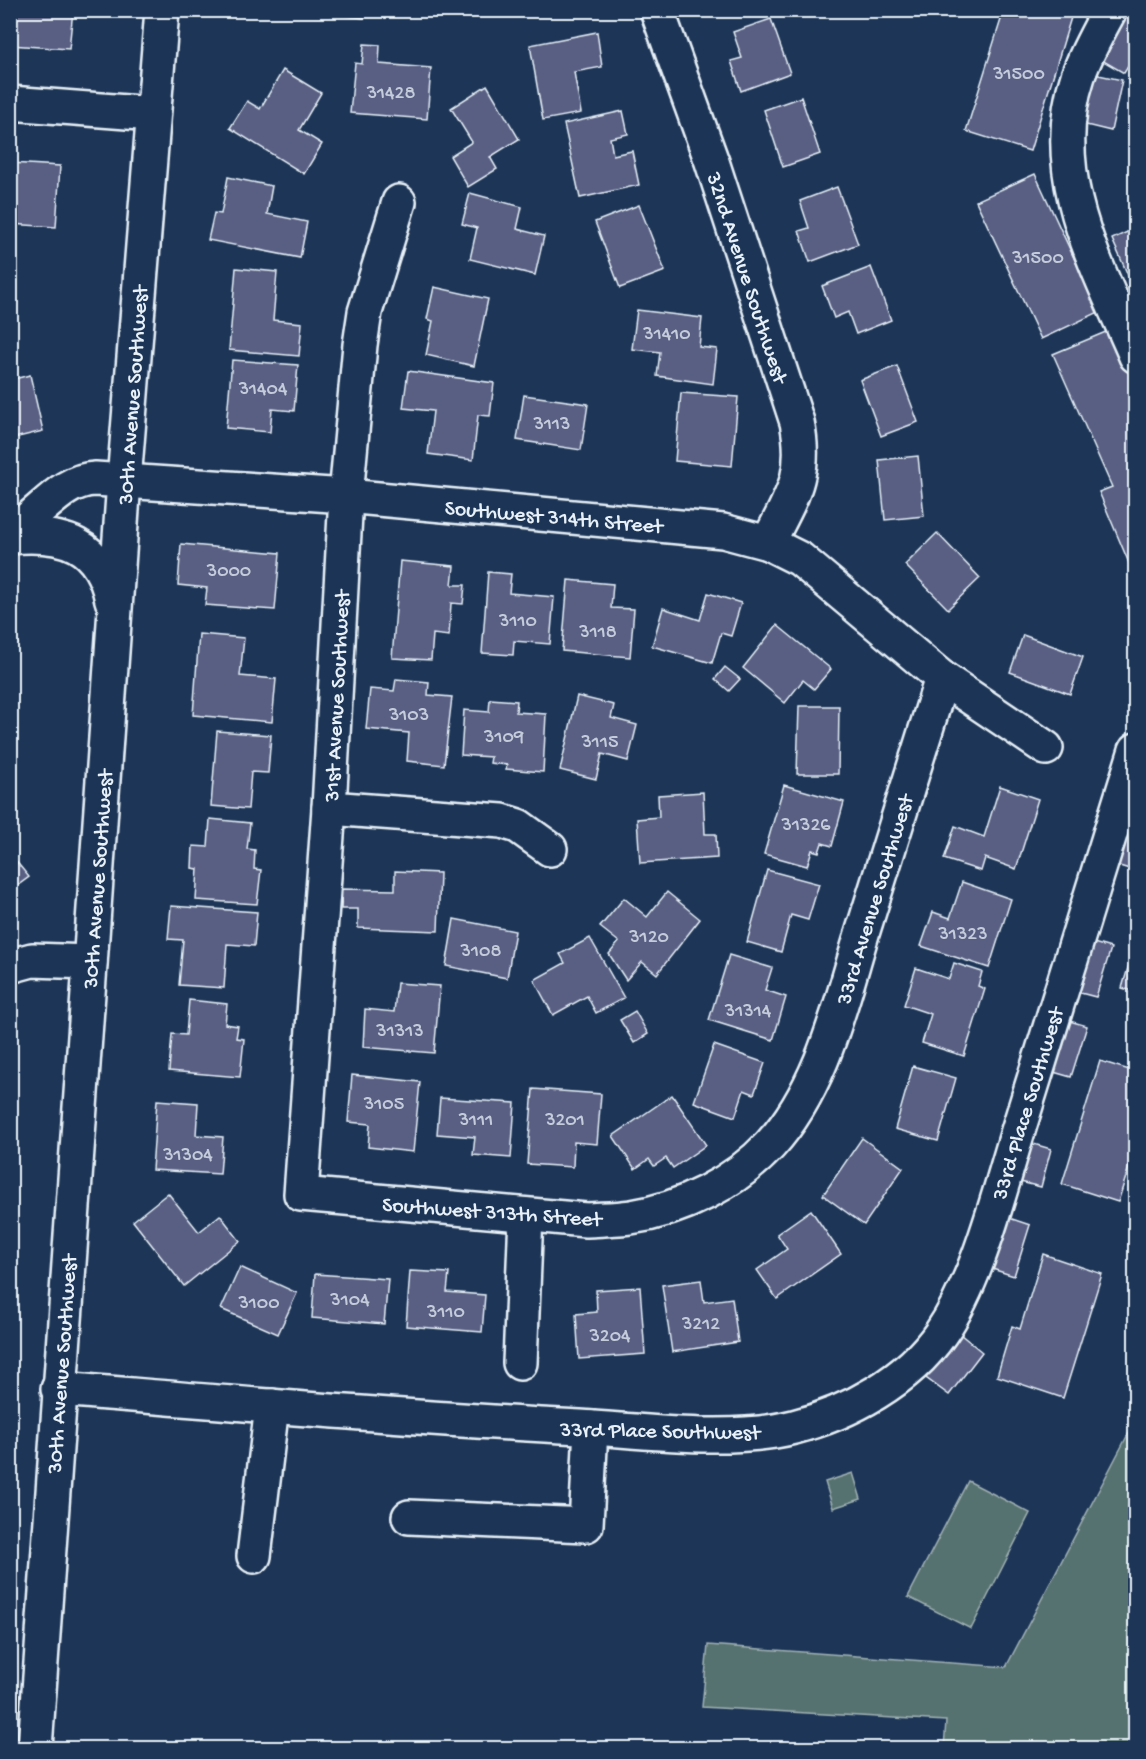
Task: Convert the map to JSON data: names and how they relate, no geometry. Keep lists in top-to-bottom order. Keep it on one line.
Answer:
{"streets":{"street":["32nd Avenue Southwest","30th Avenue Southwest","Southwest 314th Street","31st Avenue Southwest","33rd Avenue Southwest","33rd Place Southwest","Southwest 313th Street"]},"crossings":[["32nd Avenue Southwest","Southwest 314th Street"],["30th Avenue Southwest","Southwest 314th Street"],["30th Avenue Southwest","33rd Place Southwest"],["Southwest 314th Street","31st Avenue Southwest"],["Southwest 314th Street","33rd Avenue Southwest"],["31st Avenue Southwest","Southwest 313th Street"],["33rd Avenue Southwest","Southwest 313th Street"]],"house_numbers":["31500","31428","31500","31410","31404","3113","3000","3110","3118","3103","3109","3115","31326","31323","3120","3108","31314","31313","3105","3111","3201","31304","3104","3100","3110","3212","3204"]}
